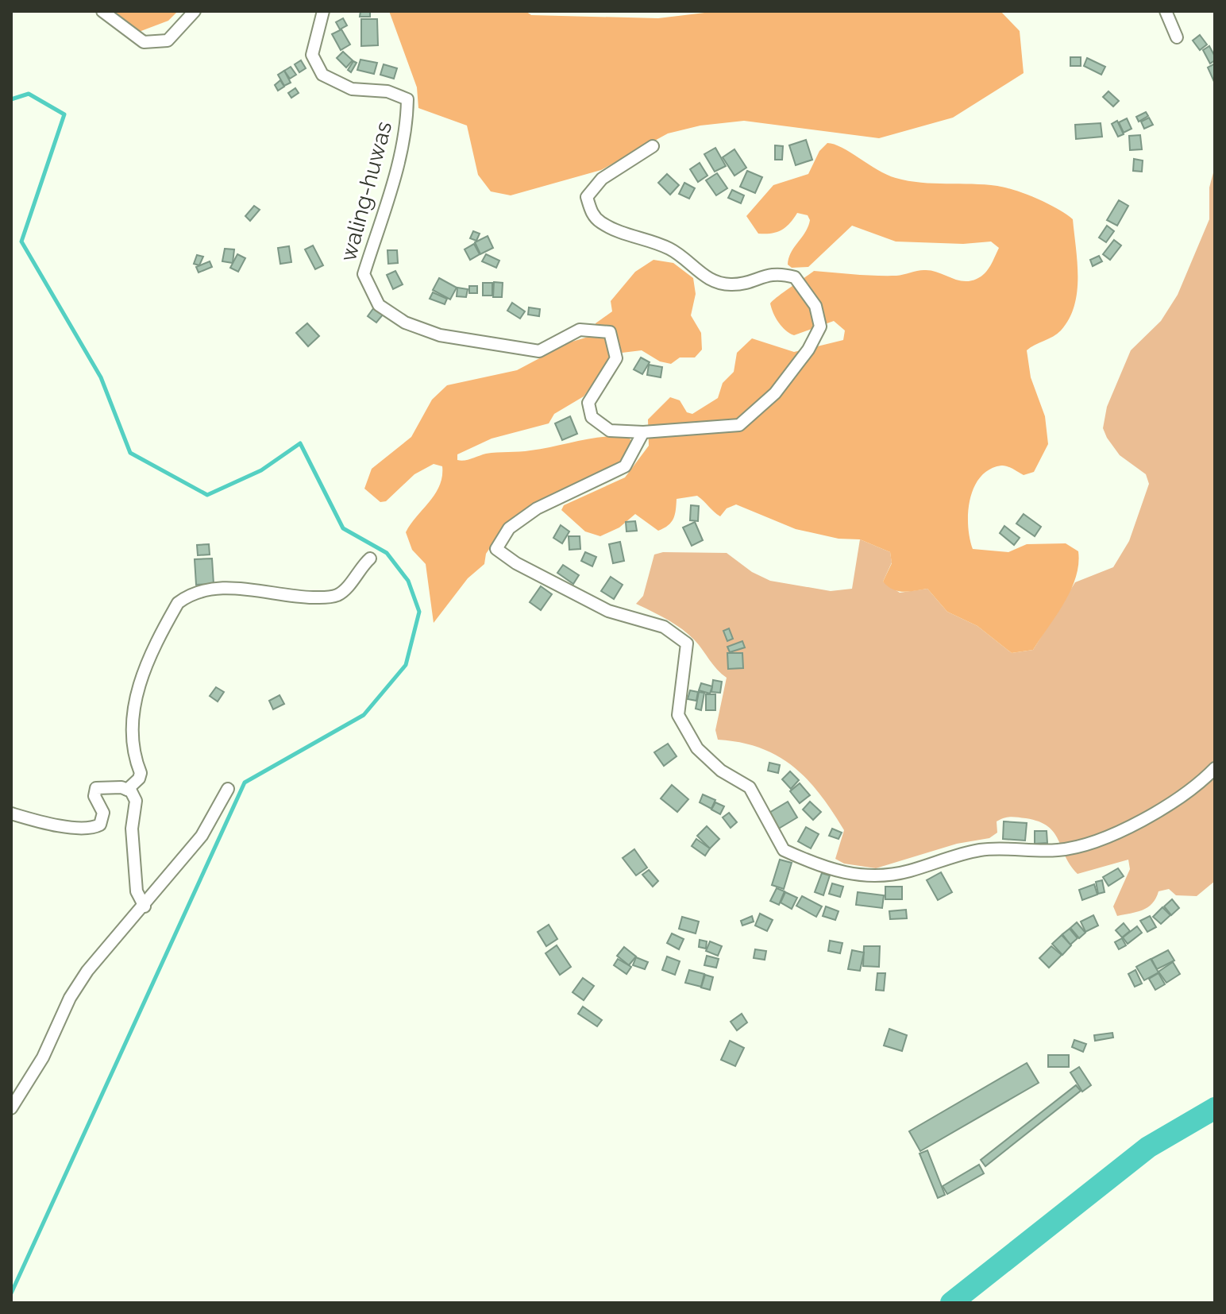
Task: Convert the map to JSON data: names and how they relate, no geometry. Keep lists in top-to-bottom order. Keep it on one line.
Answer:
{"streets":{"street":["waling-huwas"]}}
